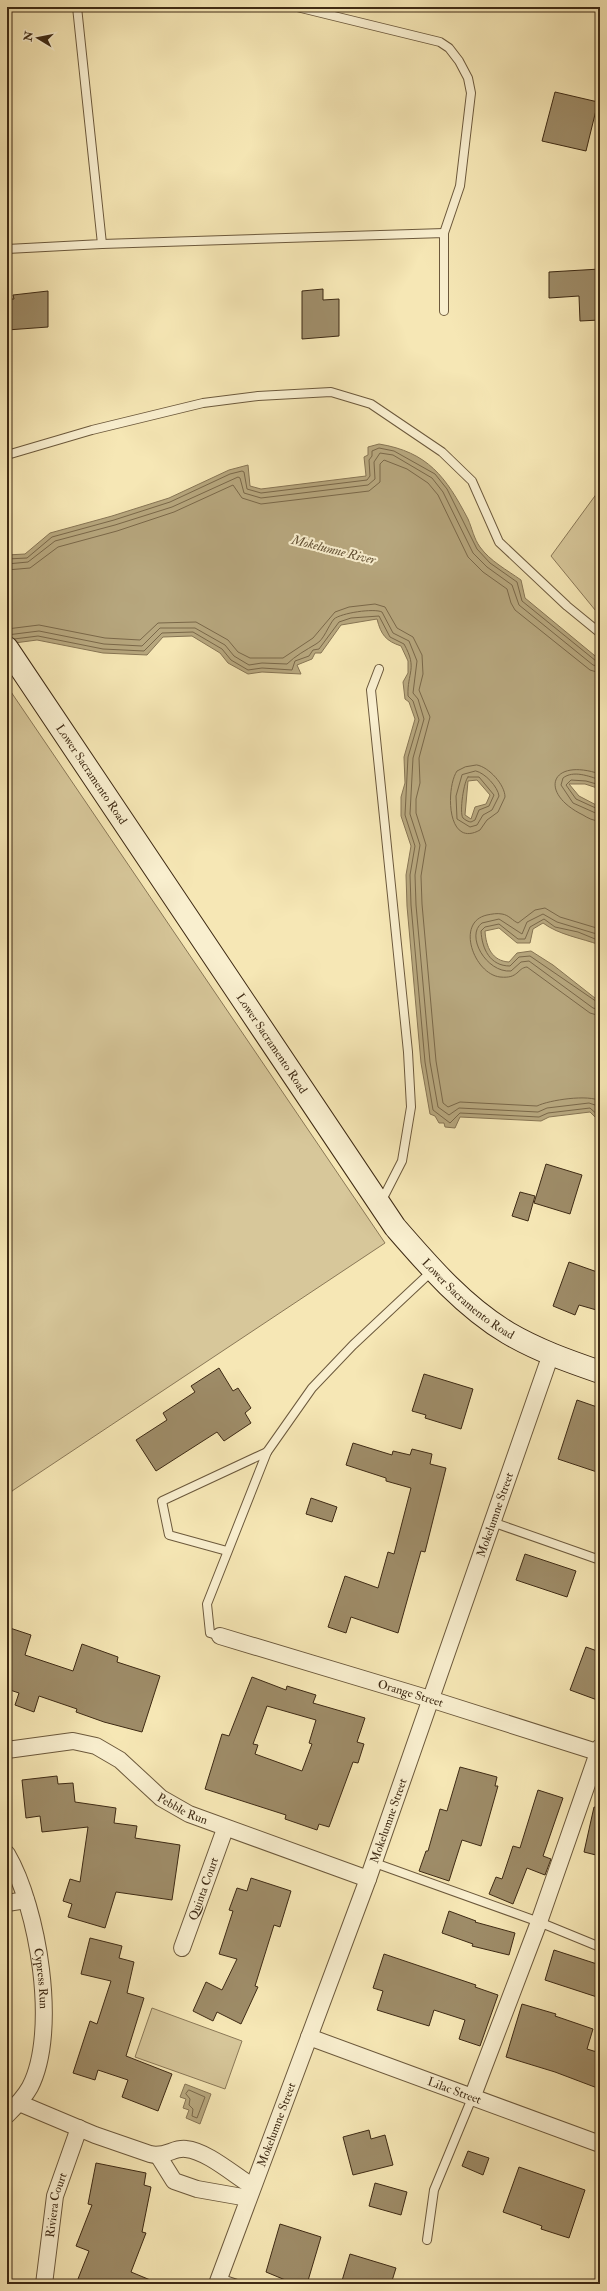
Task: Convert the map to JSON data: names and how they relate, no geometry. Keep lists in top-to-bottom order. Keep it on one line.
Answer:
{"streets":{"main road":["Lower Sacramento Road"],"street":["Mokelumne Street","Orange Street","Pebble Run","Quinta Court","Cypress Run","Lilac Street","Riviera Court"]},"crossings":[["Lower Sacramento Road","Mokelumne Street"],["Mokelumne Street","Orange Street"],["Mokelumne Street","Pebble Run"],["Mokelumne Street","Lilac Street"],["Pebble Run","Quinta Court"]],"water":["Mokelumne River"],"north":"left"}
